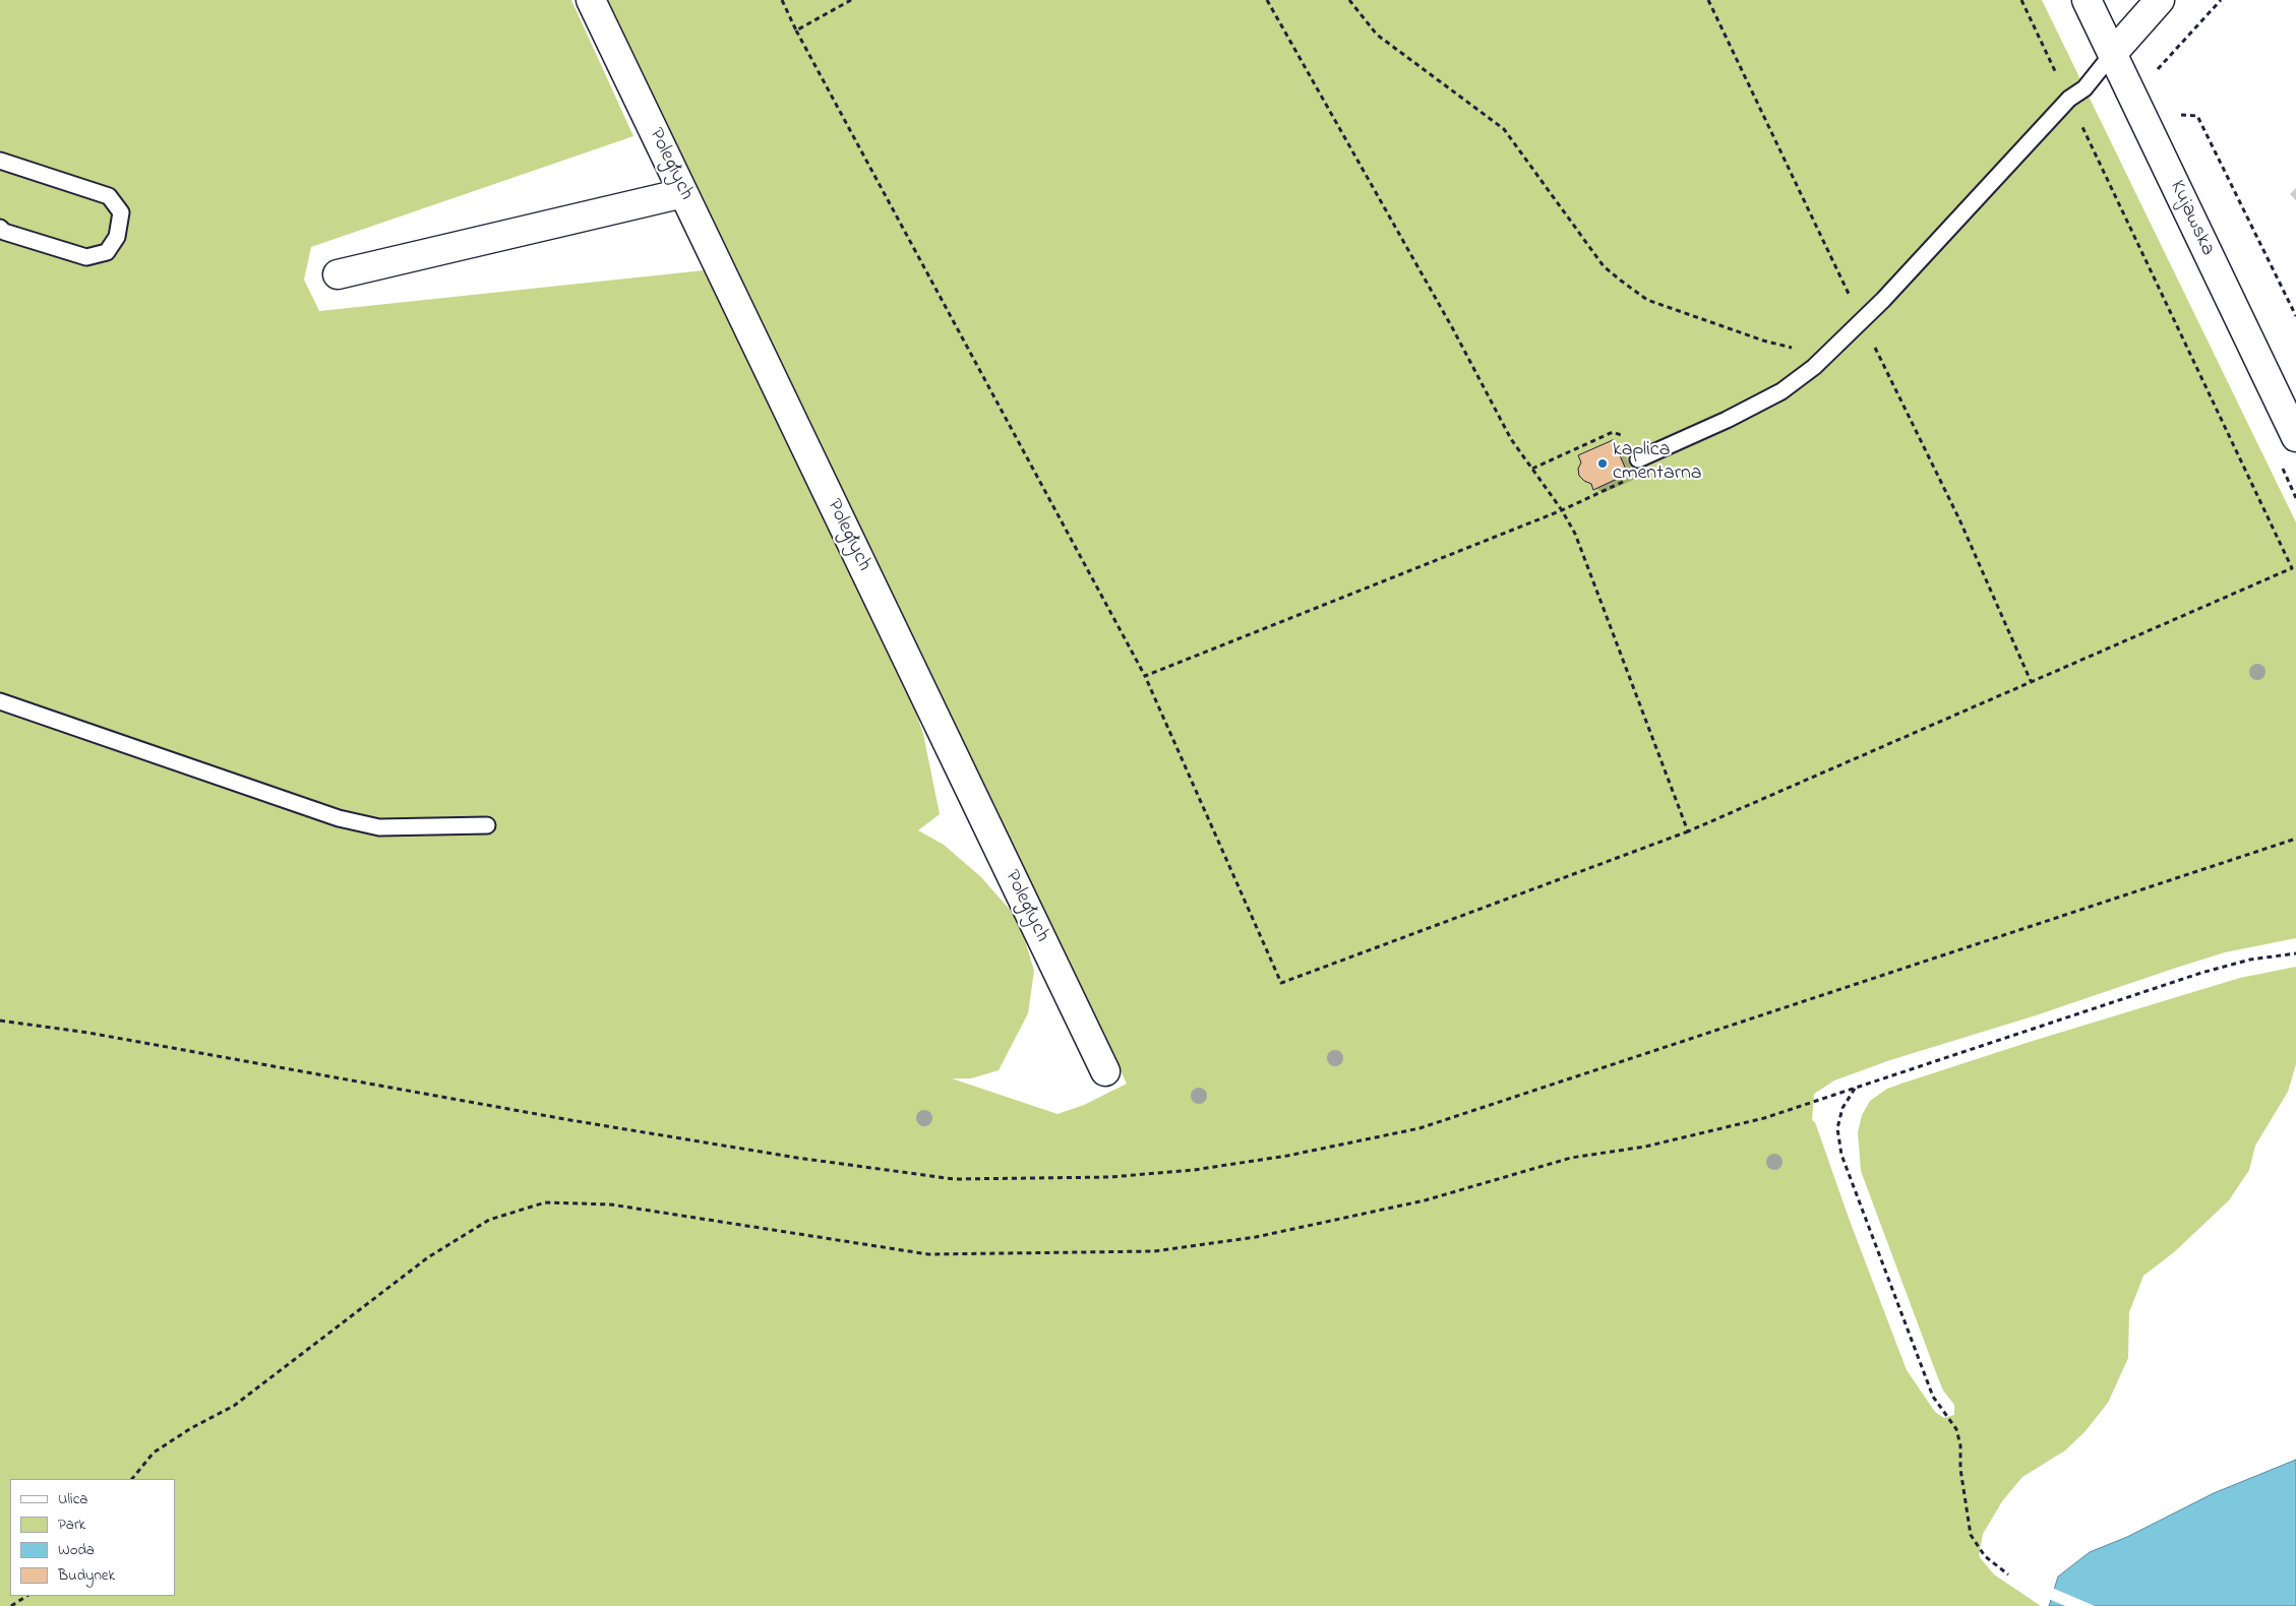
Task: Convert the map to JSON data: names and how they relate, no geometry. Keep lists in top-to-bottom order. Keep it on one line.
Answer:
{"streets":{"street":["Poległych","Kujawska"]},"places":["kaplica cmentarna"],"legend":["Ulica","Park","Woda","Budynek"]}
